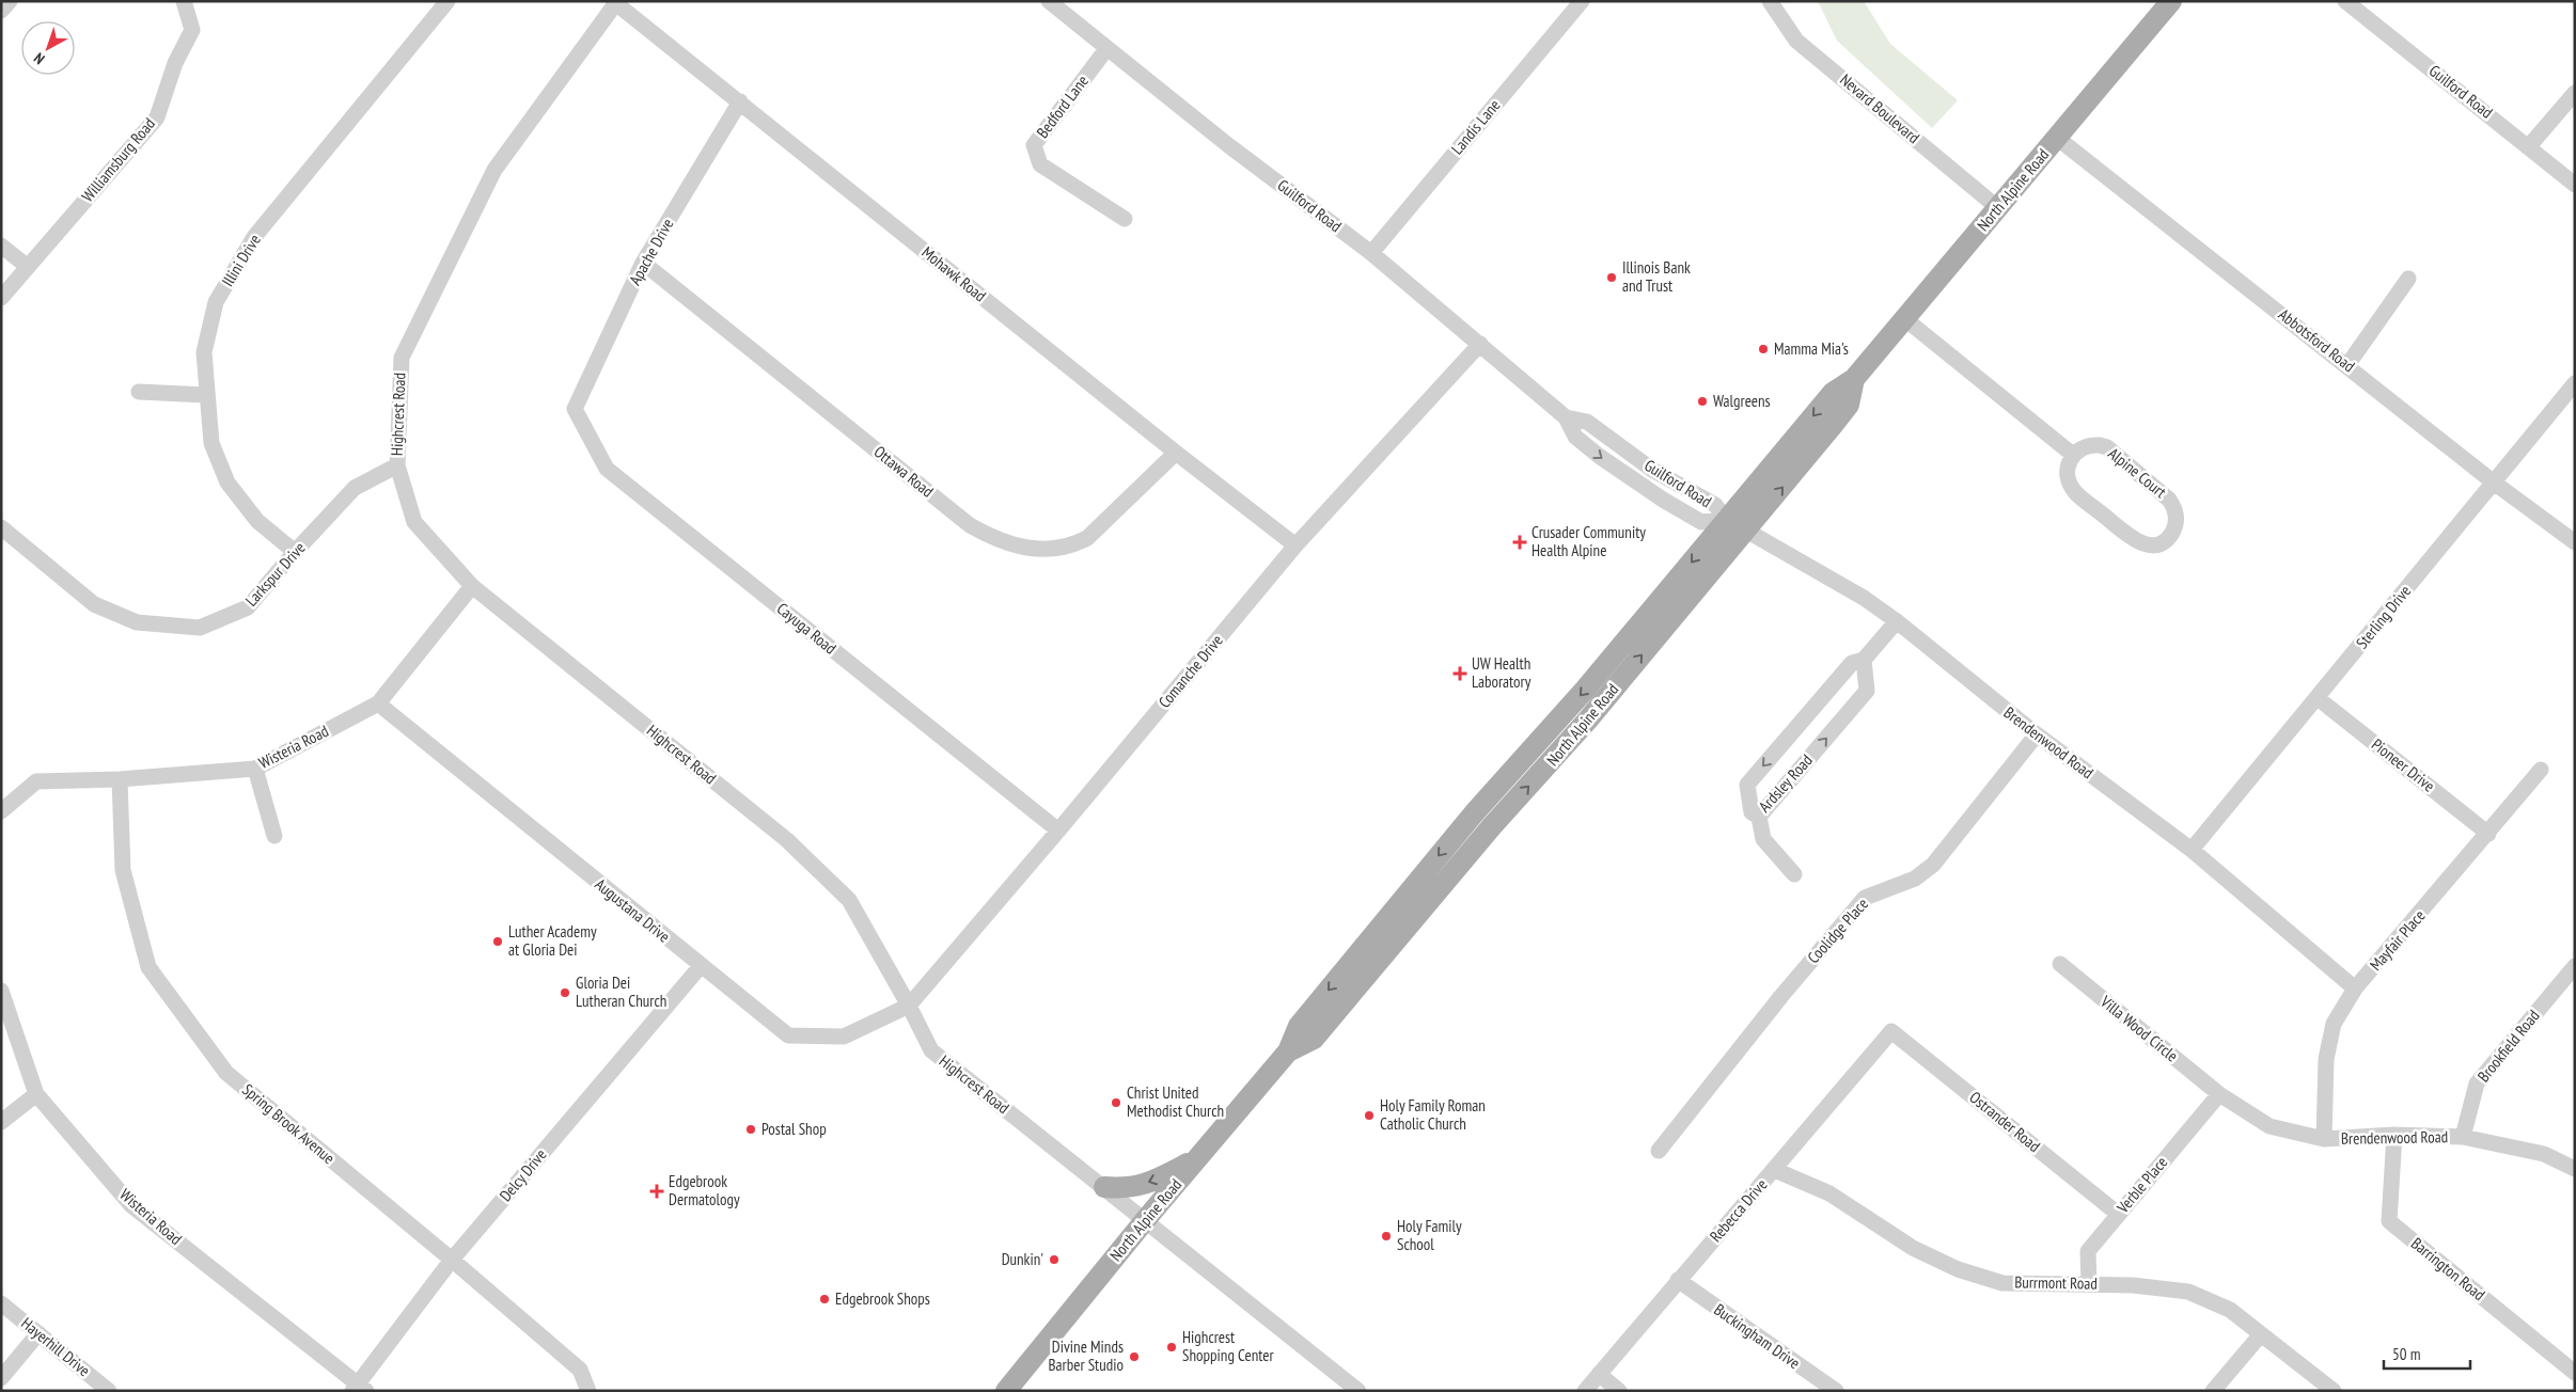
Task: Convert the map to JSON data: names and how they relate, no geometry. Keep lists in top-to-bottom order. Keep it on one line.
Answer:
{"streets":{"main road":["North Alpine Road"],"street":["Guilford Road","Bedford Lane","Nevard Boulevard","Landis Lane","Williamsburg Road","Apache Drive","Illini Drive","Mohawk Road","Abbotsford Road","Highcrest Road","Ottawa Road","Alpine Court","Larkspur Drive","Sterling Drive","Cayuga Road","Comanche Drive","Brendenwood Road","Wisteria Road","Pioneer Drive","Ardsley Road","Augustana Drive","Coolidge Place","Mayfair Place","Villa Wood Circle","Brookfield Road","Ostrander Road","Spring Brook Avenue","Delcy Drive","Verble Place","Rebecca Drive","Barrington Road","Burrmont Road","Buckingham Drive","Hayerhill Drive"]},"crossings":[["Guilford Road","Bedford Lane"],["Guilford Road","Landis Lane"],["Guilford Road","North Alpine Road"],["Guilford Road","Comanche Drive"],["Guilford Road","Brendenwood Road"],["Nevard Boulevard","North Alpine Road"],["North Alpine Road","Abbotsford Road"],["North Alpine Road","Highcrest Road"],["North Alpine Road","Brendenwood Road"],["Apache Drive","Mohawk Road"],["Apache Drive","Ottawa Road"],["Apache Drive","Cayuga Road"],["Illini Drive","Larkspur Drive"],["Mohawk Road","Highcrest Road"],["Mohawk Road","Ottawa Road"],["Mohawk Road","Comanche Drive"],["Abbotsford Road","Sterling Drive"],["Highcrest Road","Larkspur Drive"],["Highcrest Road","Comanche Drive"],["Highcrest Road","Wisteria Road"],["Highcrest Road","Augustana Drive"],["Sterling Drive","Brendenwood Road"],["Sterling Drive","Pioneer Drive"],["Cayuga Road","Comanche Drive"],["Comanche Drive","Augustana Drive"],["Brendenwood Road","Ardsley Road"],["Brendenwood Road","Coolidge Place"],["Brendenwood Road","Mayfair Place"],["Brendenwood Road","Villa Wood Circle"],["Brendenwood Road","Brookfield Road"],["Brendenwood Road","Verble Place"],["Brendenwood Road","Barrington Road"],["Wisteria Road","Augustana Drive"],["Wisteria Road","Spring Brook Avenue"],["Wisteria Road","Delcy Drive"],["Pioneer Drive","Mayfair Place"],["Augustana Drive","Delcy Drive"],["Villa Wood Circle","Verble Place"],["Ostrander Road","Verble Place"],["Ostrander Road","Rebecca Drive"],["Spring Brook Avenue","Delcy Drive"],["Verble Place","Burrmont Road"],["Rebecca Drive","Burrmont Road"],["Rebecca Drive","Buckingham Drive"]],"places":{"other":["Illinois Bank and Trust","Mamma Mia's","Walgreens","Luther Academy at Gloria Dei","Gloria Dei Lutheran Church","Christ United Methodist Church","Holy Family Roman Catholic Church","Postal Shop","Holy Family School","Dunkin'","Edgebrook Shops","Highcrest Shopping Center","Divine Minds Barber Studio"],"health":["Crusader Community Health Alpine","UW Health Laboratory","Edgebrook Dermatology"]},"scale_bar":"50 m","north":"bottom left"}
